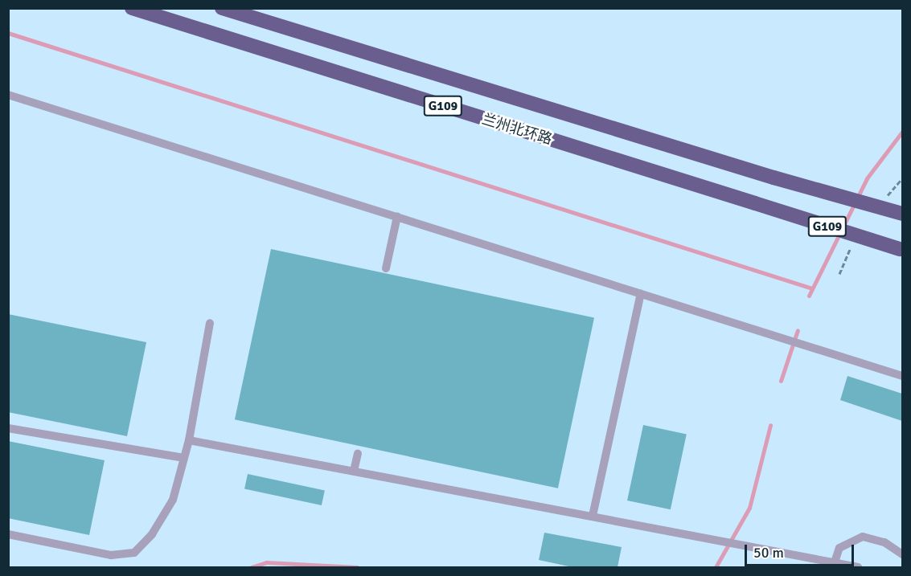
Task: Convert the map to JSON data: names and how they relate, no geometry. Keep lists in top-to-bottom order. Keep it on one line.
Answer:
{"streets":{"highway":["G109","兰州北环路"]},"scale_bar":"50 m"}
